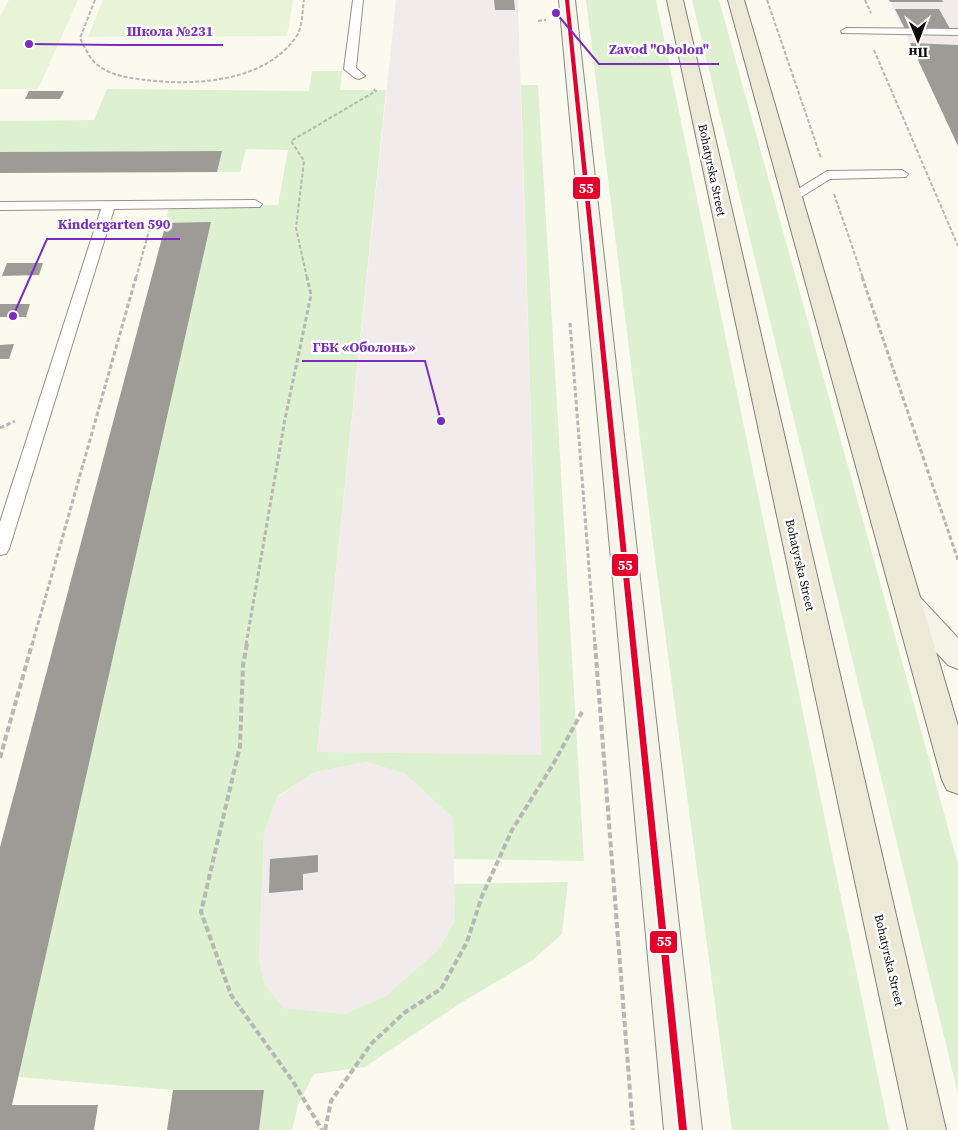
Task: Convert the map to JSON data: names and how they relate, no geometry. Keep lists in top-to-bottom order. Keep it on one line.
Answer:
{"streets":{"main road":["Bohatyrska Street"]},"places":["Zavod \"Obolon\"","Школа №231","Kindergarten 590","ГБК «Оболонь»"],"lines":["transit line 55"],"north":"bottom"}
